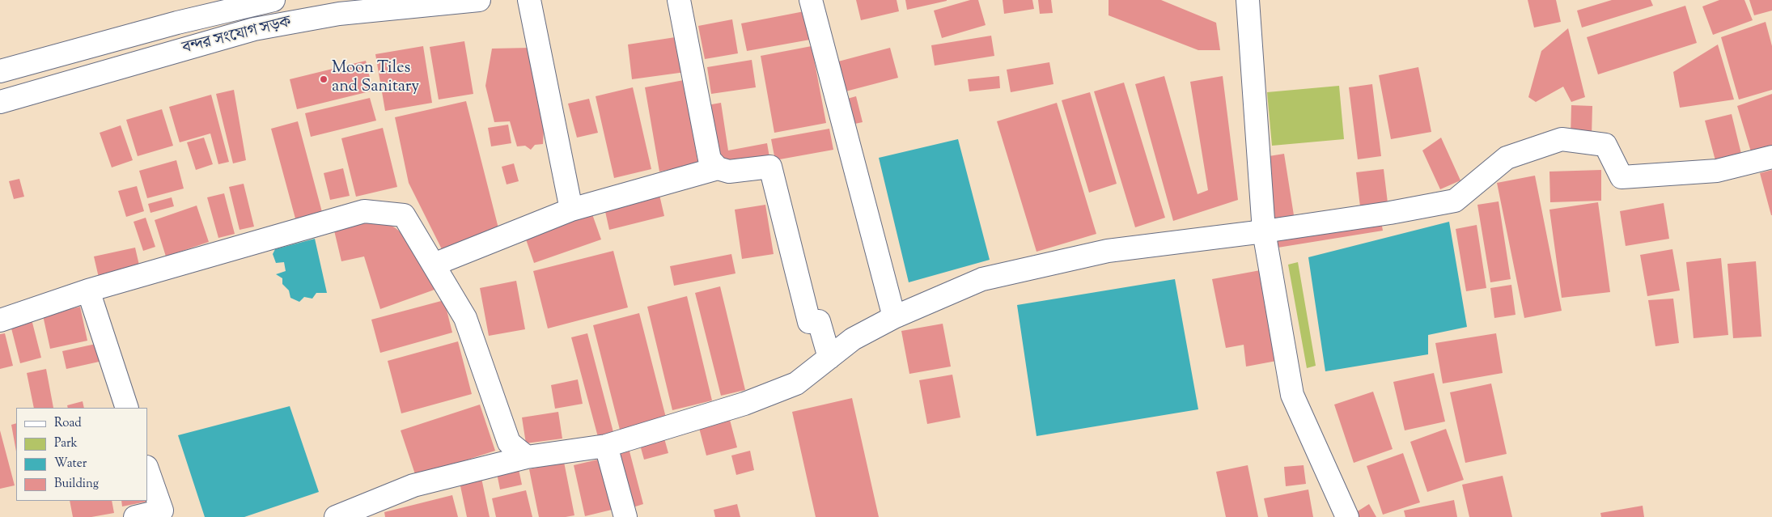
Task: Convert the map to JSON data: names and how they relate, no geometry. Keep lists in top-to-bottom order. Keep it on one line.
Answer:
{"streets":{"main road":["বন্দর সংযোগ সড়ক"]},"places":["Moon Tiles and Sanitary"],"legend":["Road","Park","Water","Building"]}
